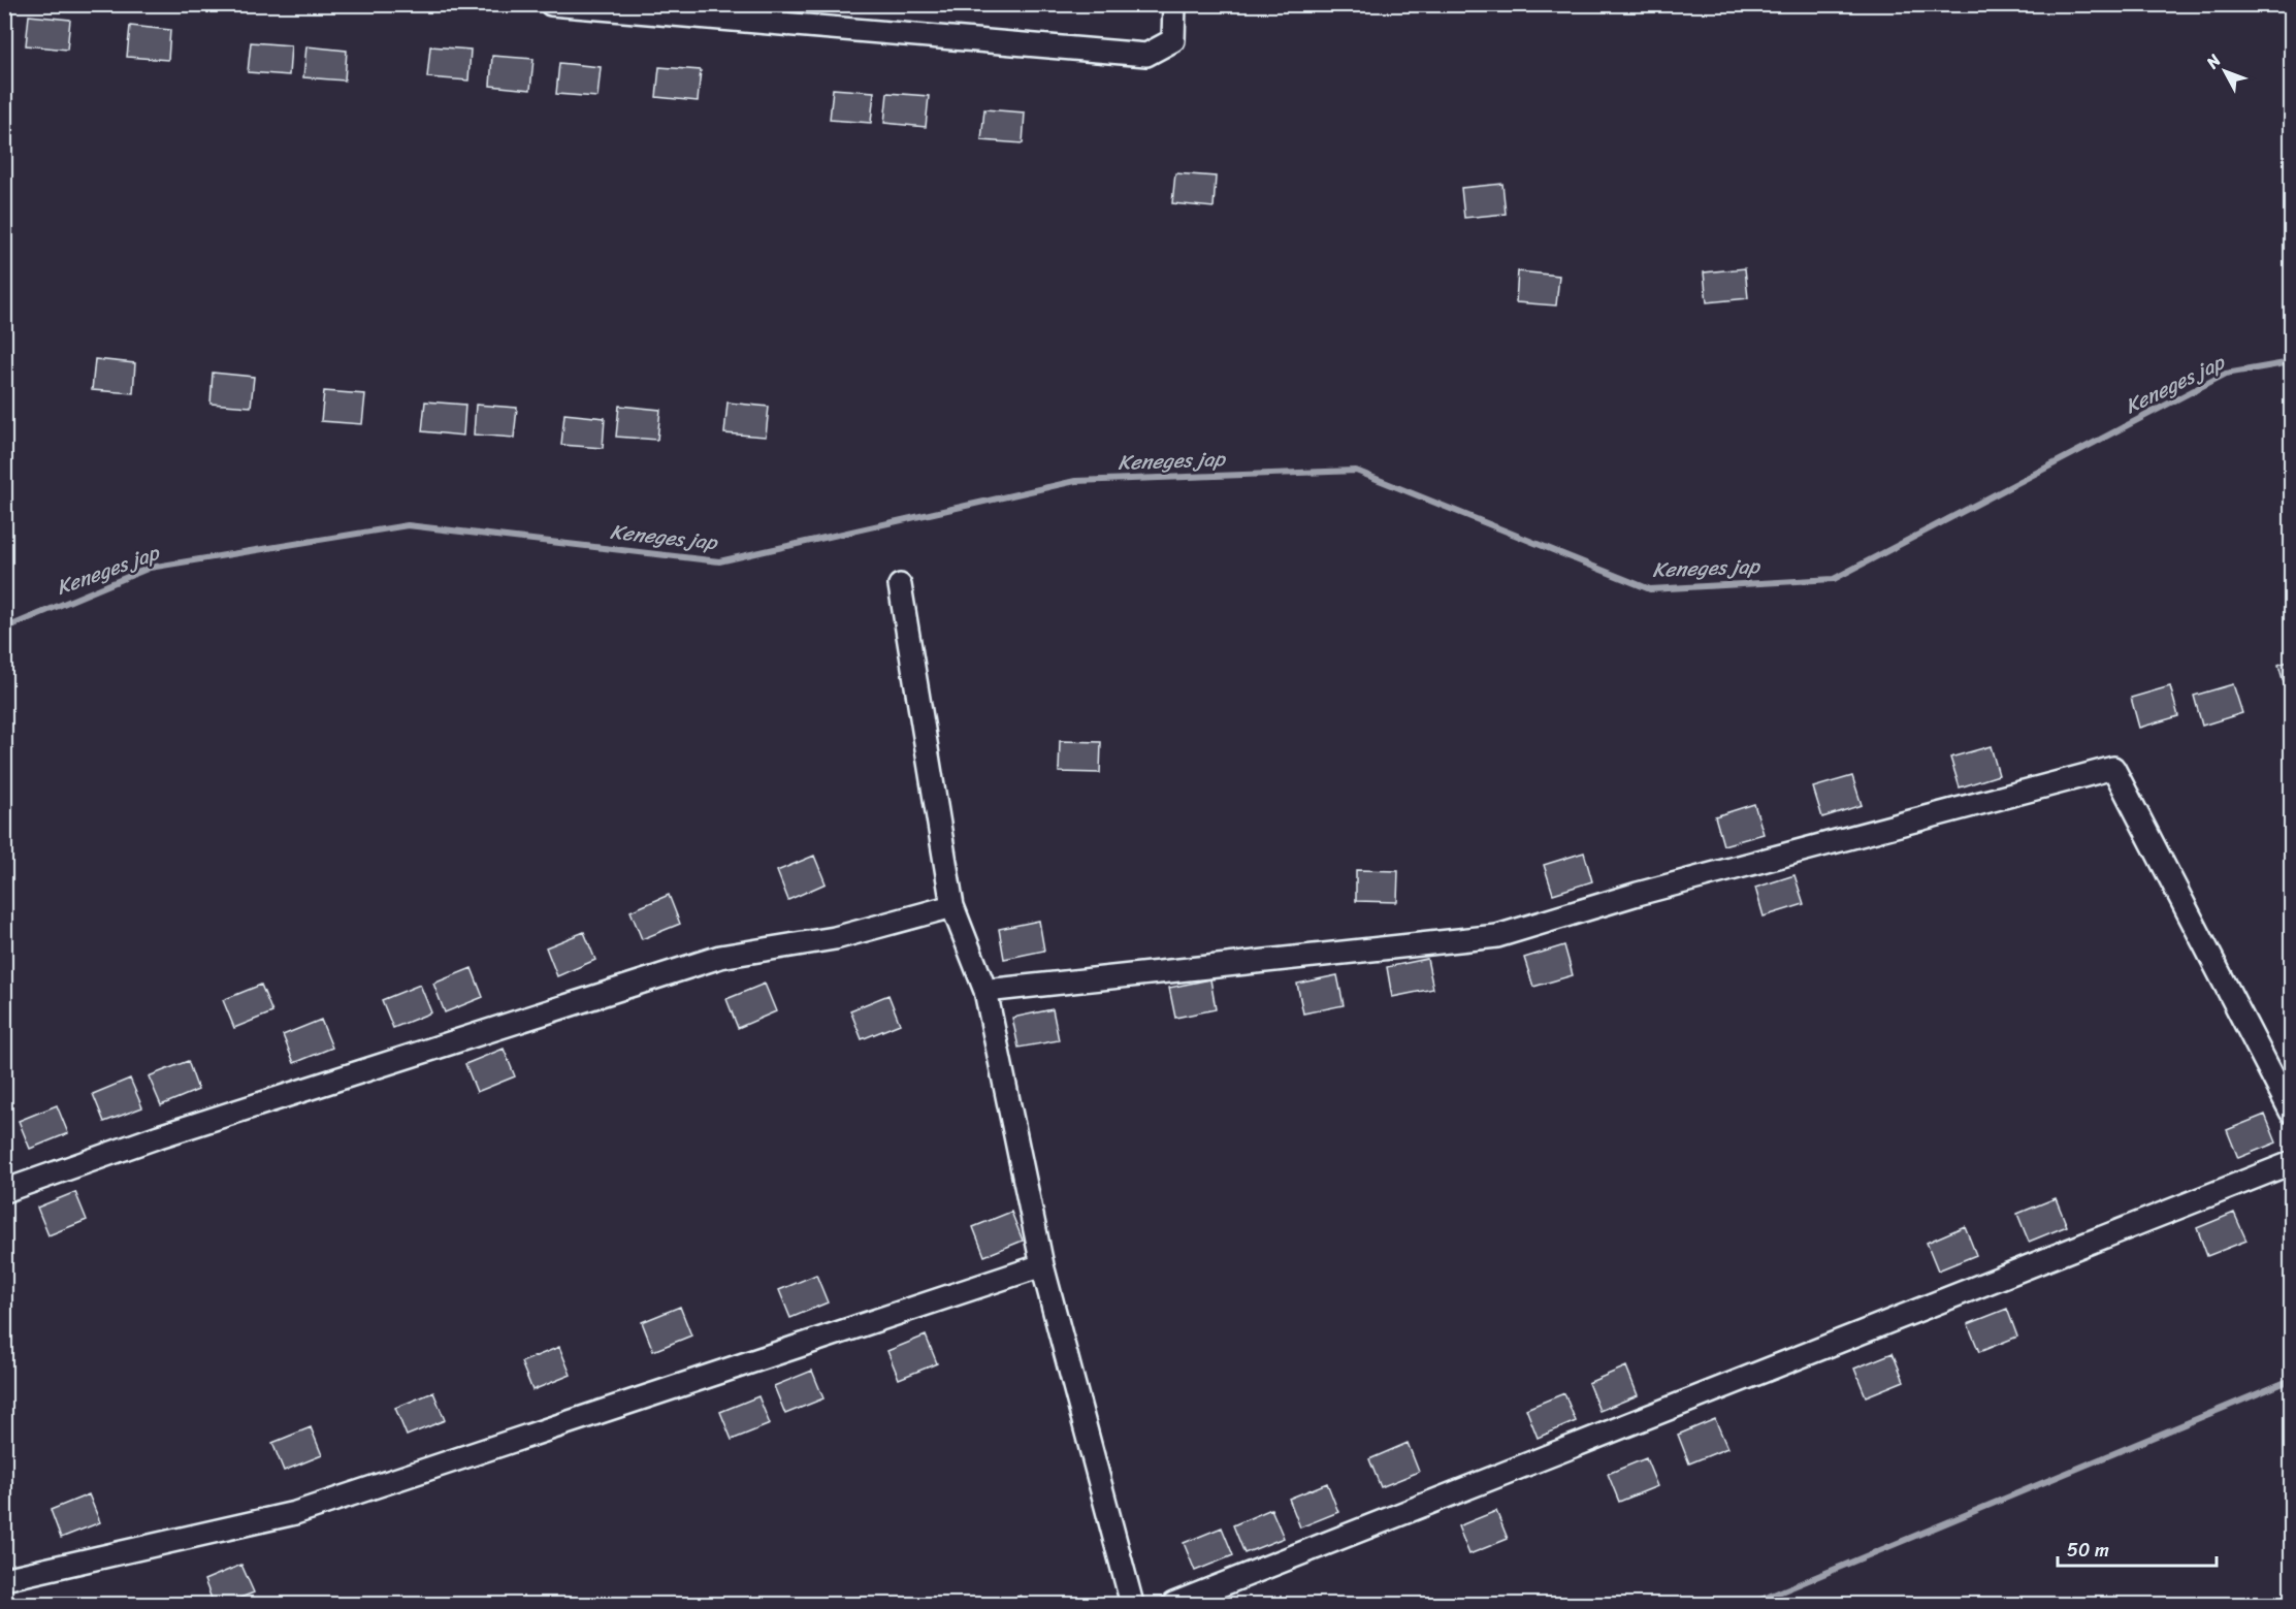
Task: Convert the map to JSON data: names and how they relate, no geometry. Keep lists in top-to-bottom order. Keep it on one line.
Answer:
{"water":["Keneges jap"],"scale_bar":"50 m","north":"top left"}
